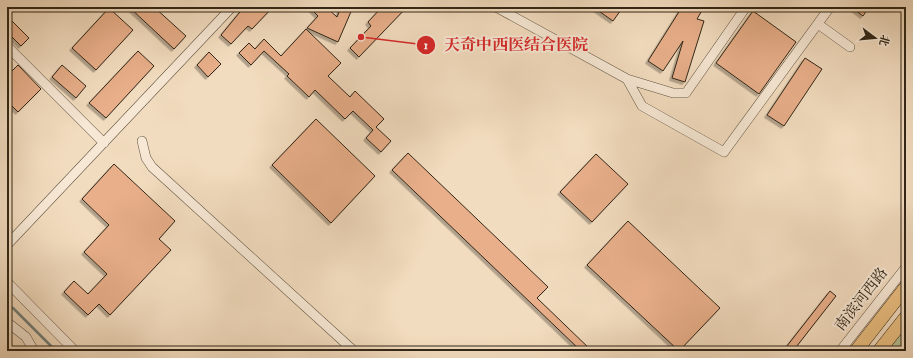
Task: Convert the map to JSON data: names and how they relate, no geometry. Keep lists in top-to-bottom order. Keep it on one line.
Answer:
{"streets":{"highway":["南滨河西路"]},"places":["天奇中西医结合医院"],"north":"right"}
